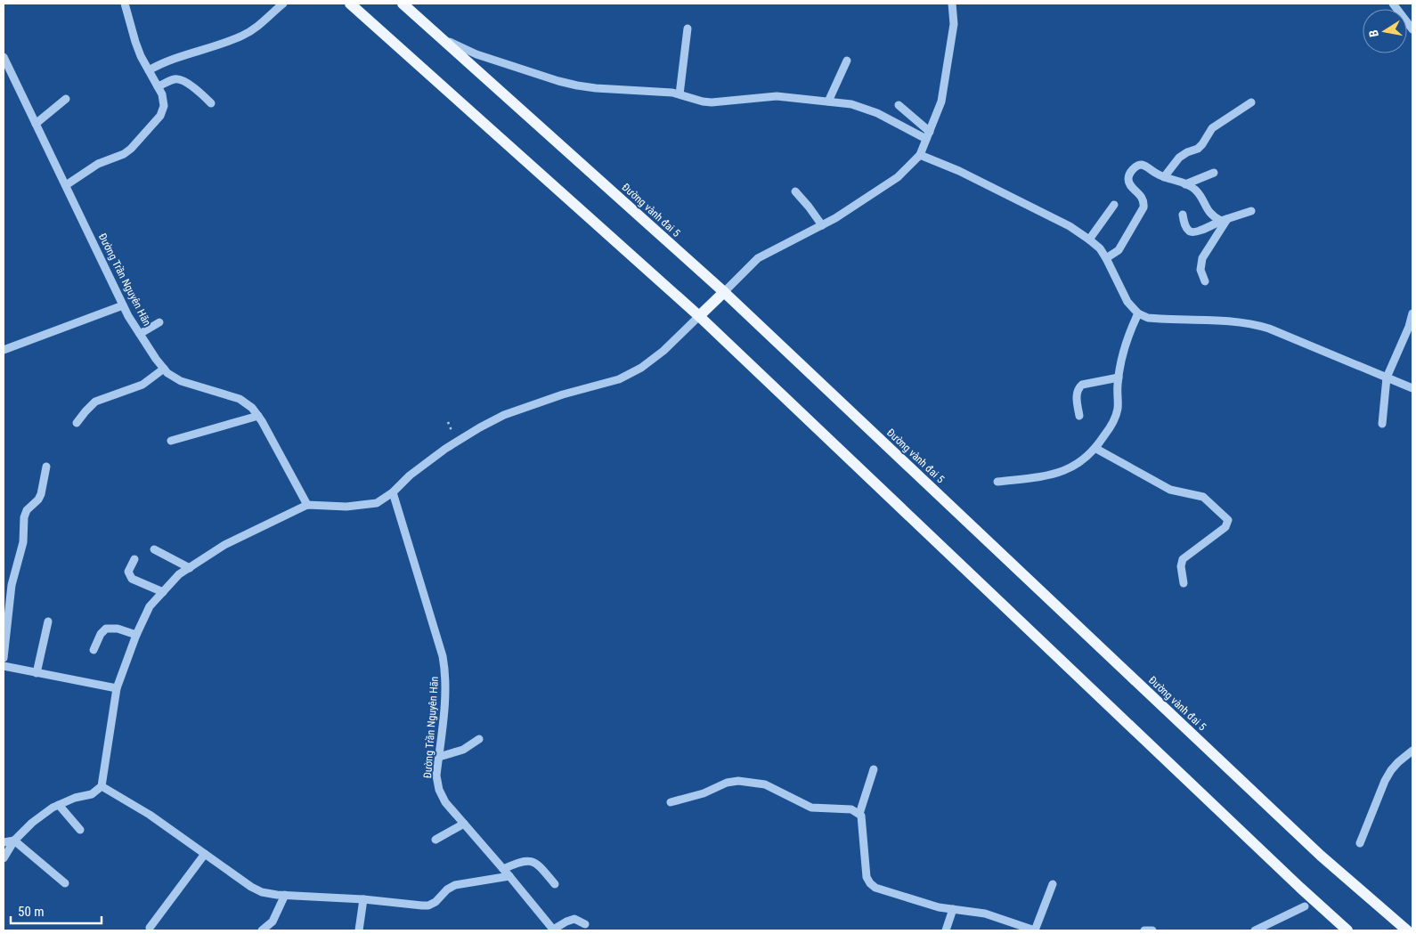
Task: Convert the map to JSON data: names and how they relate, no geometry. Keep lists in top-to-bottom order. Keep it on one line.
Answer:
{"streets":{"main road":["Đường vành đai 5"],"street":["Đường Trần Nguyên Hãn"]},"scale_bar":"50 m","north":"left"}
